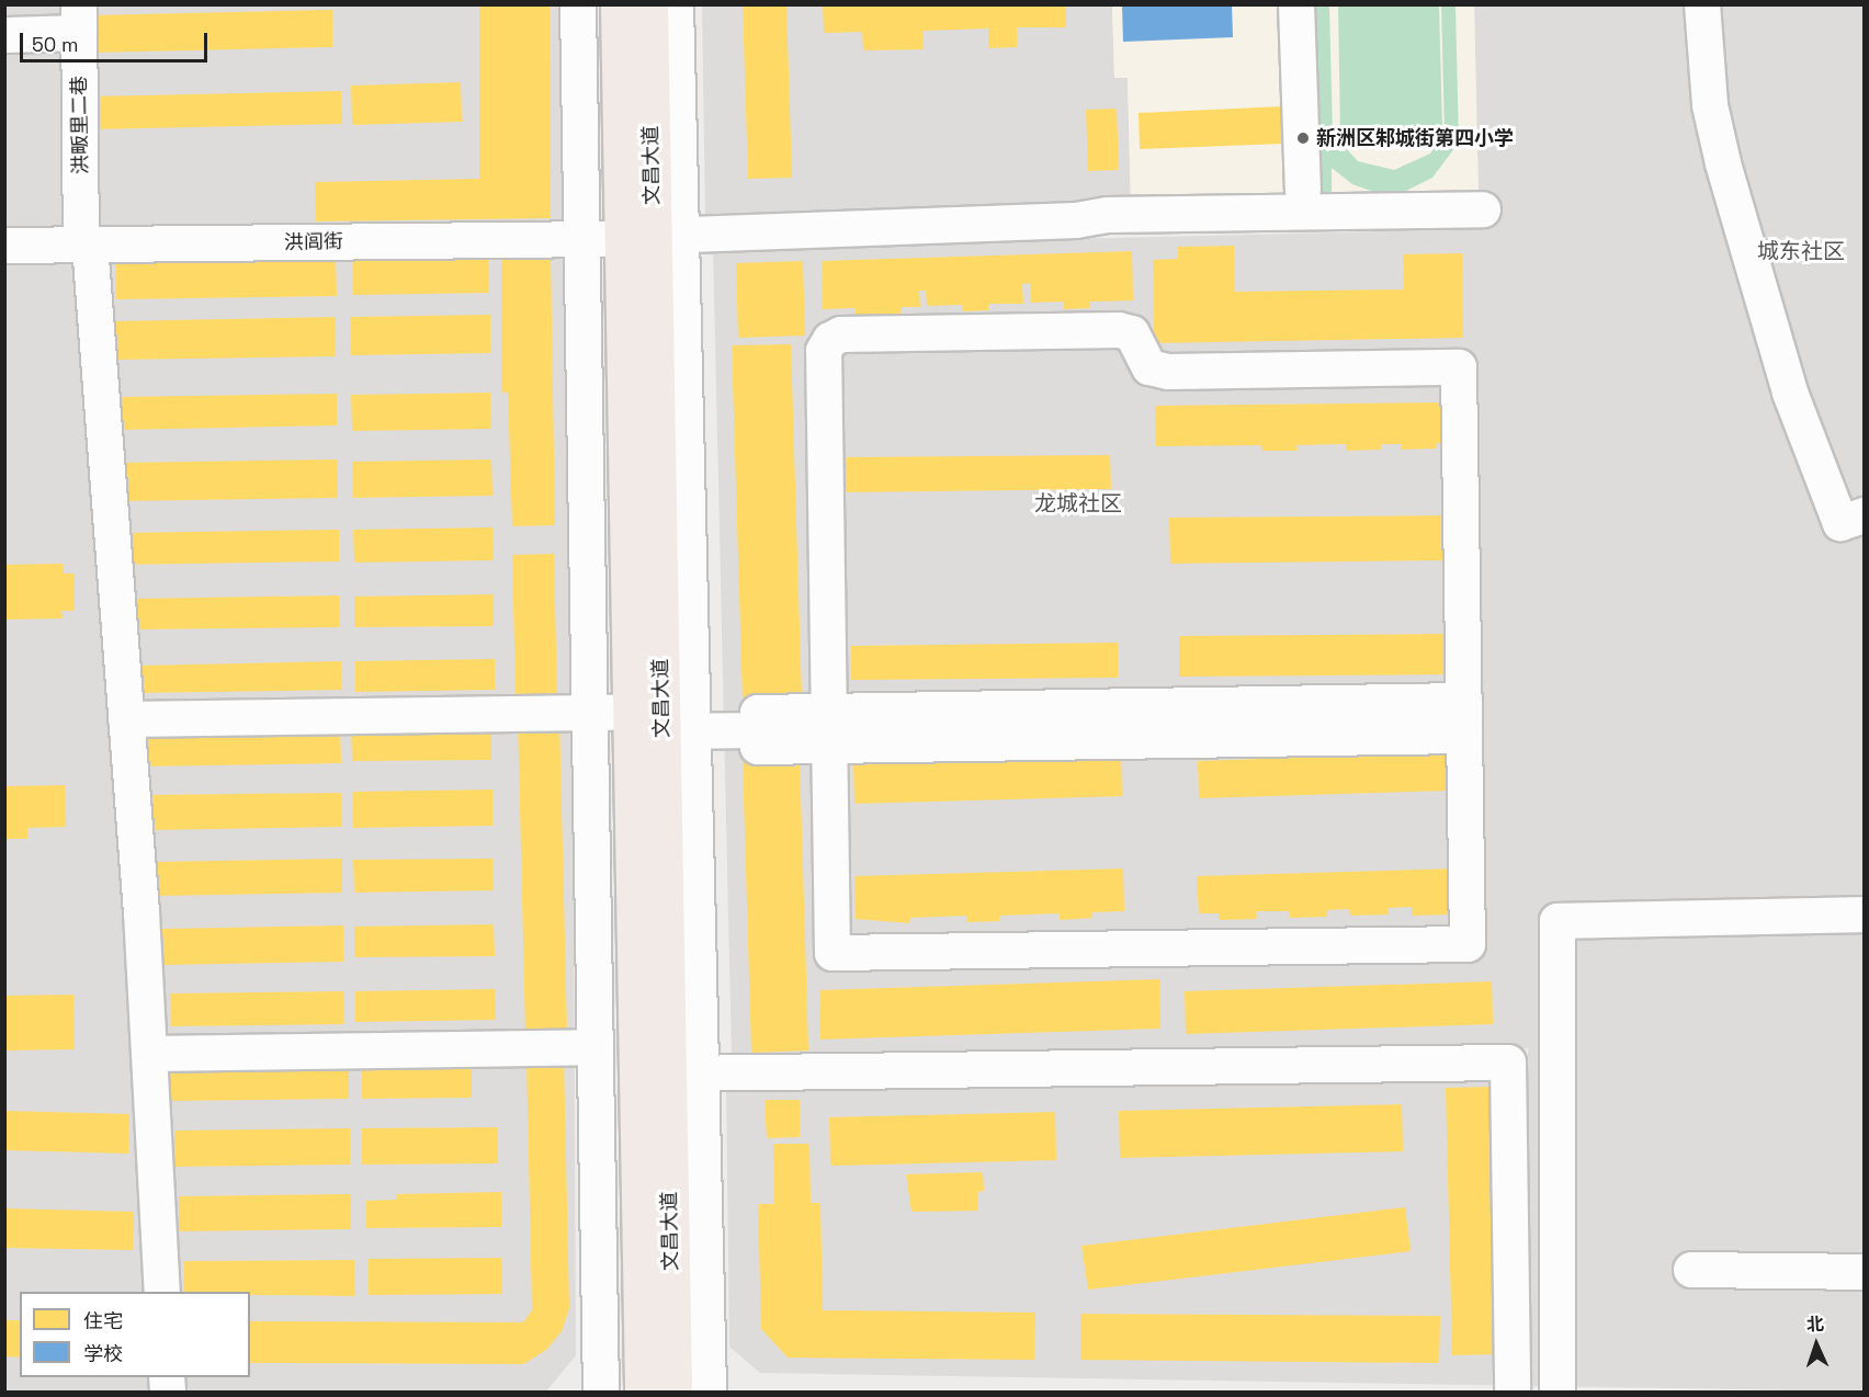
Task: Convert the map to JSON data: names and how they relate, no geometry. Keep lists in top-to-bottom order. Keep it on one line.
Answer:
{"streets":{"main road":["文昌大道"],"street":["洪畈里二巷","洪闾街"]},"crossings":[["洪畈里二巷","洪闾街"],["文昌大道","洪闾街"]],"districts":["城东社区","龙城社区"],"places":["新洲区邾城街第四小学"],"legend":["住宅","学校"],"scale_bar":"50 m","north":"top"}
